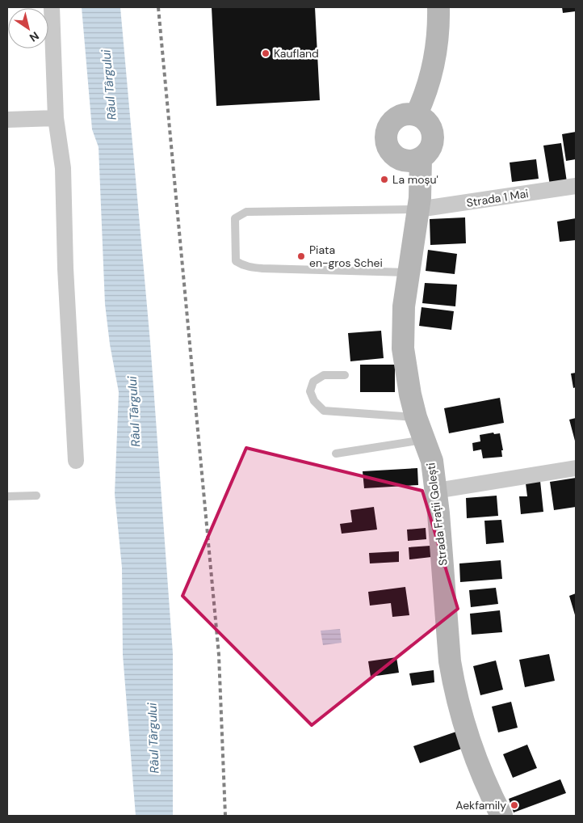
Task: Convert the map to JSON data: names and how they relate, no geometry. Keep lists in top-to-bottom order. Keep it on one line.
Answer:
{"streets":{"main road":["Strada Frații Golești"],"street":["Strada 1 Mai"]},"crossings":[["Strada 1 Mai","Strada Frații Golești"]],"water":["Râul Târgului"],"places":["Kaufland","La moșu'","Piata en-gros Schei","Aekfamily"],"north":"bottom right"}
